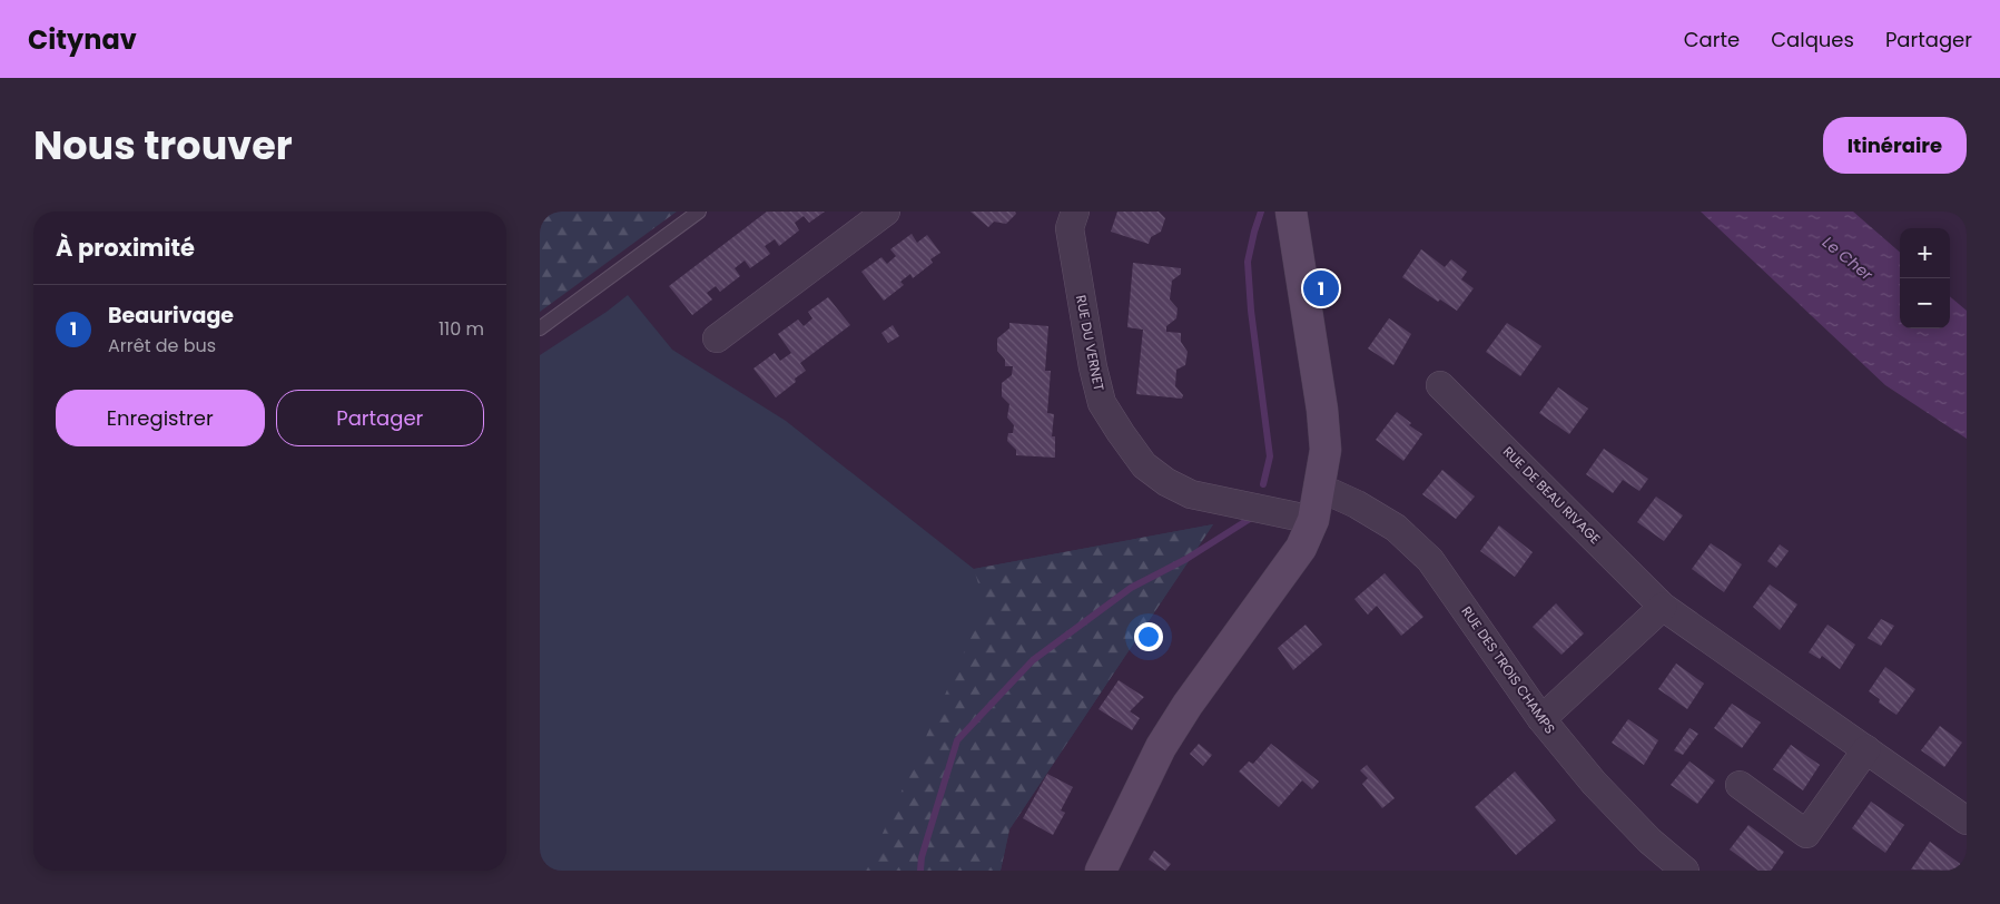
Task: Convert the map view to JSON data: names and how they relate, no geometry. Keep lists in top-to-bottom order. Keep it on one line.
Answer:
{"streets":{"street":["RUE DU VERNET","RUE DE BEAU RIVAGE","RUE DES TROIS CHAMPS"]},"water":["Le Cher"],"page":{"header":"Citynav","nav":["Carte","Calques","Partager"],"title":"Nous trouver","buttons":["Itinéraire",["Enregistrer","Partager"]],"heading":"À proximité","map_buttons":["+","−"],"pins":"1","list":[{"mark":"1","name":"Beaurivage","note":"Arrêt de bus","value":"110 m"}]}}
